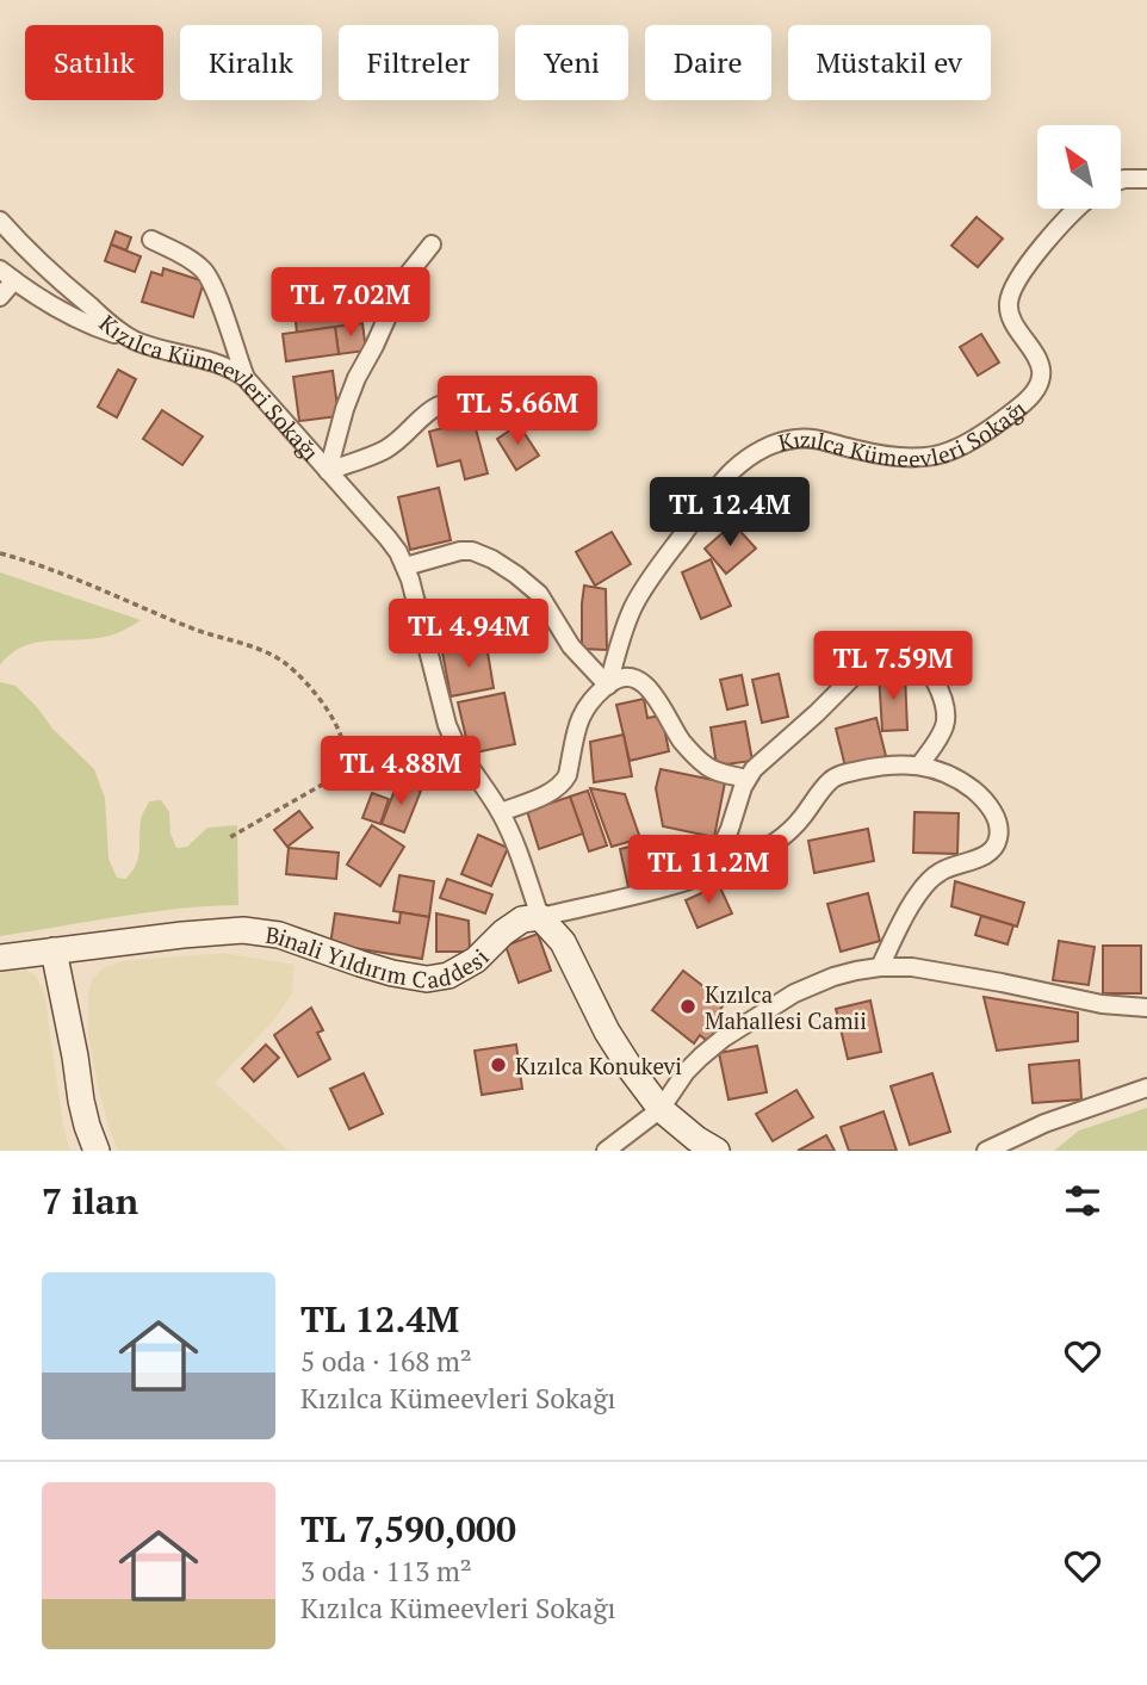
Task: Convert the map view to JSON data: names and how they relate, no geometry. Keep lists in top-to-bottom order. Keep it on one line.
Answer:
{"streets":{"street":["Kızılca Kümeevleri Sokağı","Binali Yıldırım Caddesi"]},"crossings":[["Kızılca Kümeevleri Sokağı","Binali Yıldırım Caddesi"]],"places":["Kızılca Mahallesi Camii","Kızılca Konukevi"],"north":"top left","page":{"chip":["Satılık","Kiralık","Filtreler","Yeni","Daire","Müstakil ev"],"price":["TL 7.02M","TL 5.66M","TL 12.4M","TL 4.94M","TL 7.59M","TL 4.88M","TL 11.2M"],"heading":"7 ilan","list":[{"name":"TL 12.4M","note":"5 oda · 168 m² · Kızılca Kümeevleri Sokağı"},{"name":"TL 7,590,000","note":"3 oda · 113 m² · Kızılca Kümeevleri Sokağı"}]}}
